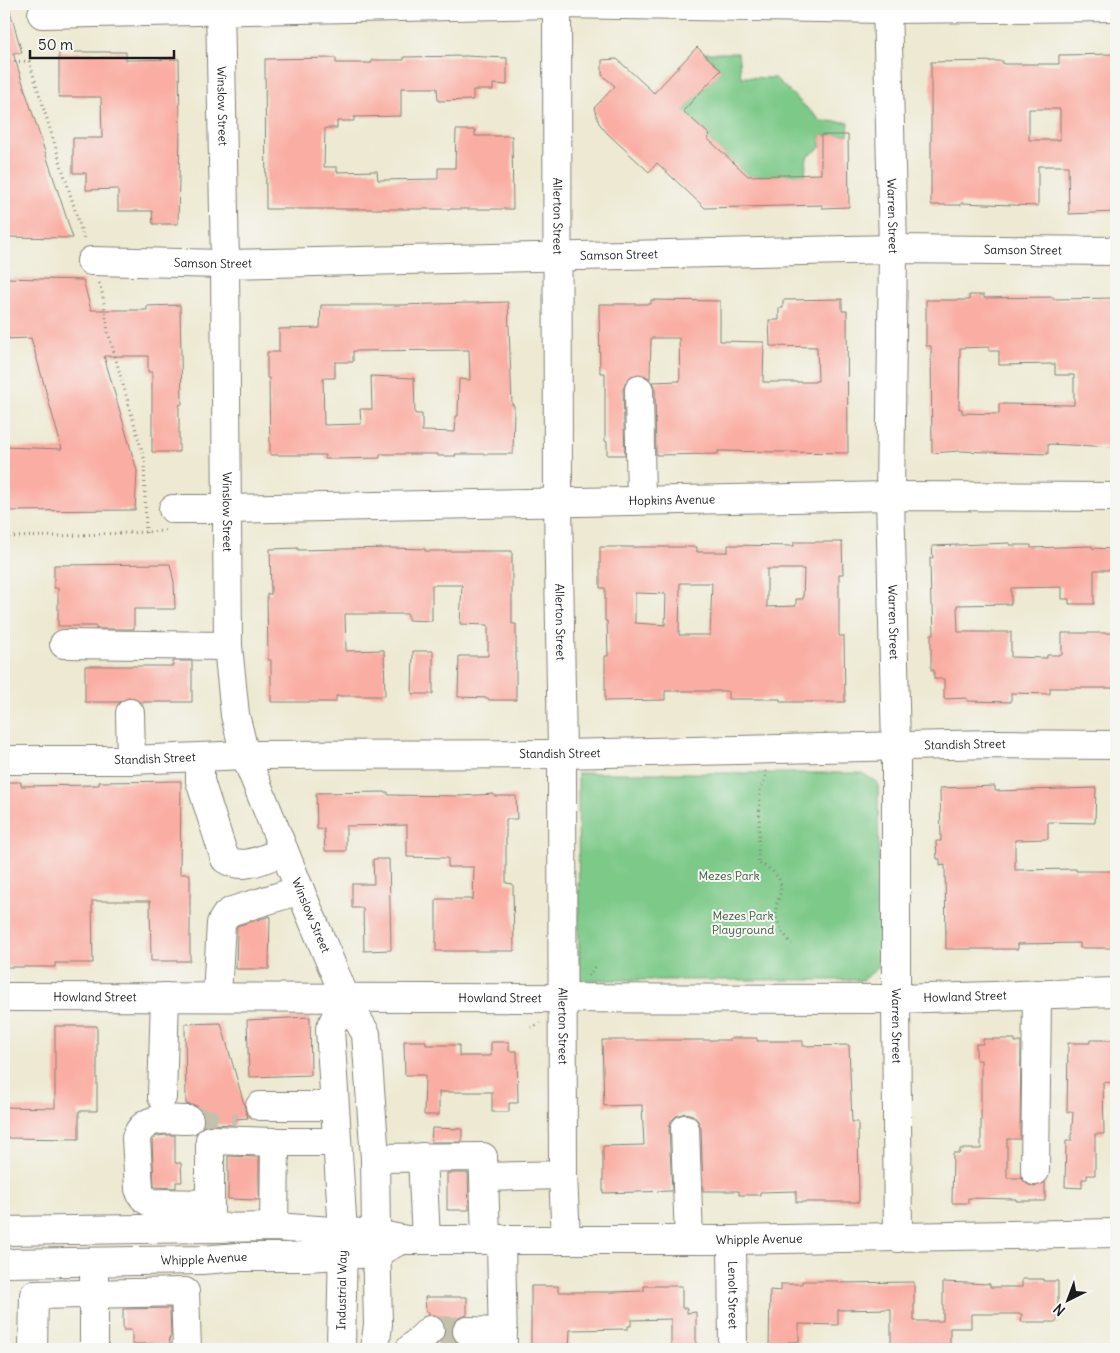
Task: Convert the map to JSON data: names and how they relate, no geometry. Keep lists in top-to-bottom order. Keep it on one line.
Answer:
{"streets":{"street":["Winslow Street","Warren Street","Allerton Street","Samson Street","Hopkins Avenue","Standish Street","Howland Street","Whipple Avenue","Industrial Way","Lenolt Street"]},"crossings":[["Winslow Street","Samson Street"],["Winslow Street","Hopkins Avenue"],["Winslow Street","Standish Street"],["Winslow Street","Howland Street"],["Winslow Street","Whipple Avenue"],["Warren Street","Samson Street"],["Warren Street","Hopkins Avenue"],["Warren Street","Standish Street"],["Warren Street","Howland Street"],["Warren Street","Whipple Avenue"],["Allerton Street","Samson Street"],["Allerton Street","Hopkins Avenue"],["Allerton Street","Standish Street"],["Allerton Street","Howland Street"],["Allerton Street","Whipple Avenue"],["Whipple Avenue","Industrial Way"],["Whipple Avenue","Lenolt Street"]],"parks":["Mezes Park","Mezes Park Playground"],"scale_bar":"50 m","north":"bottom left"}
